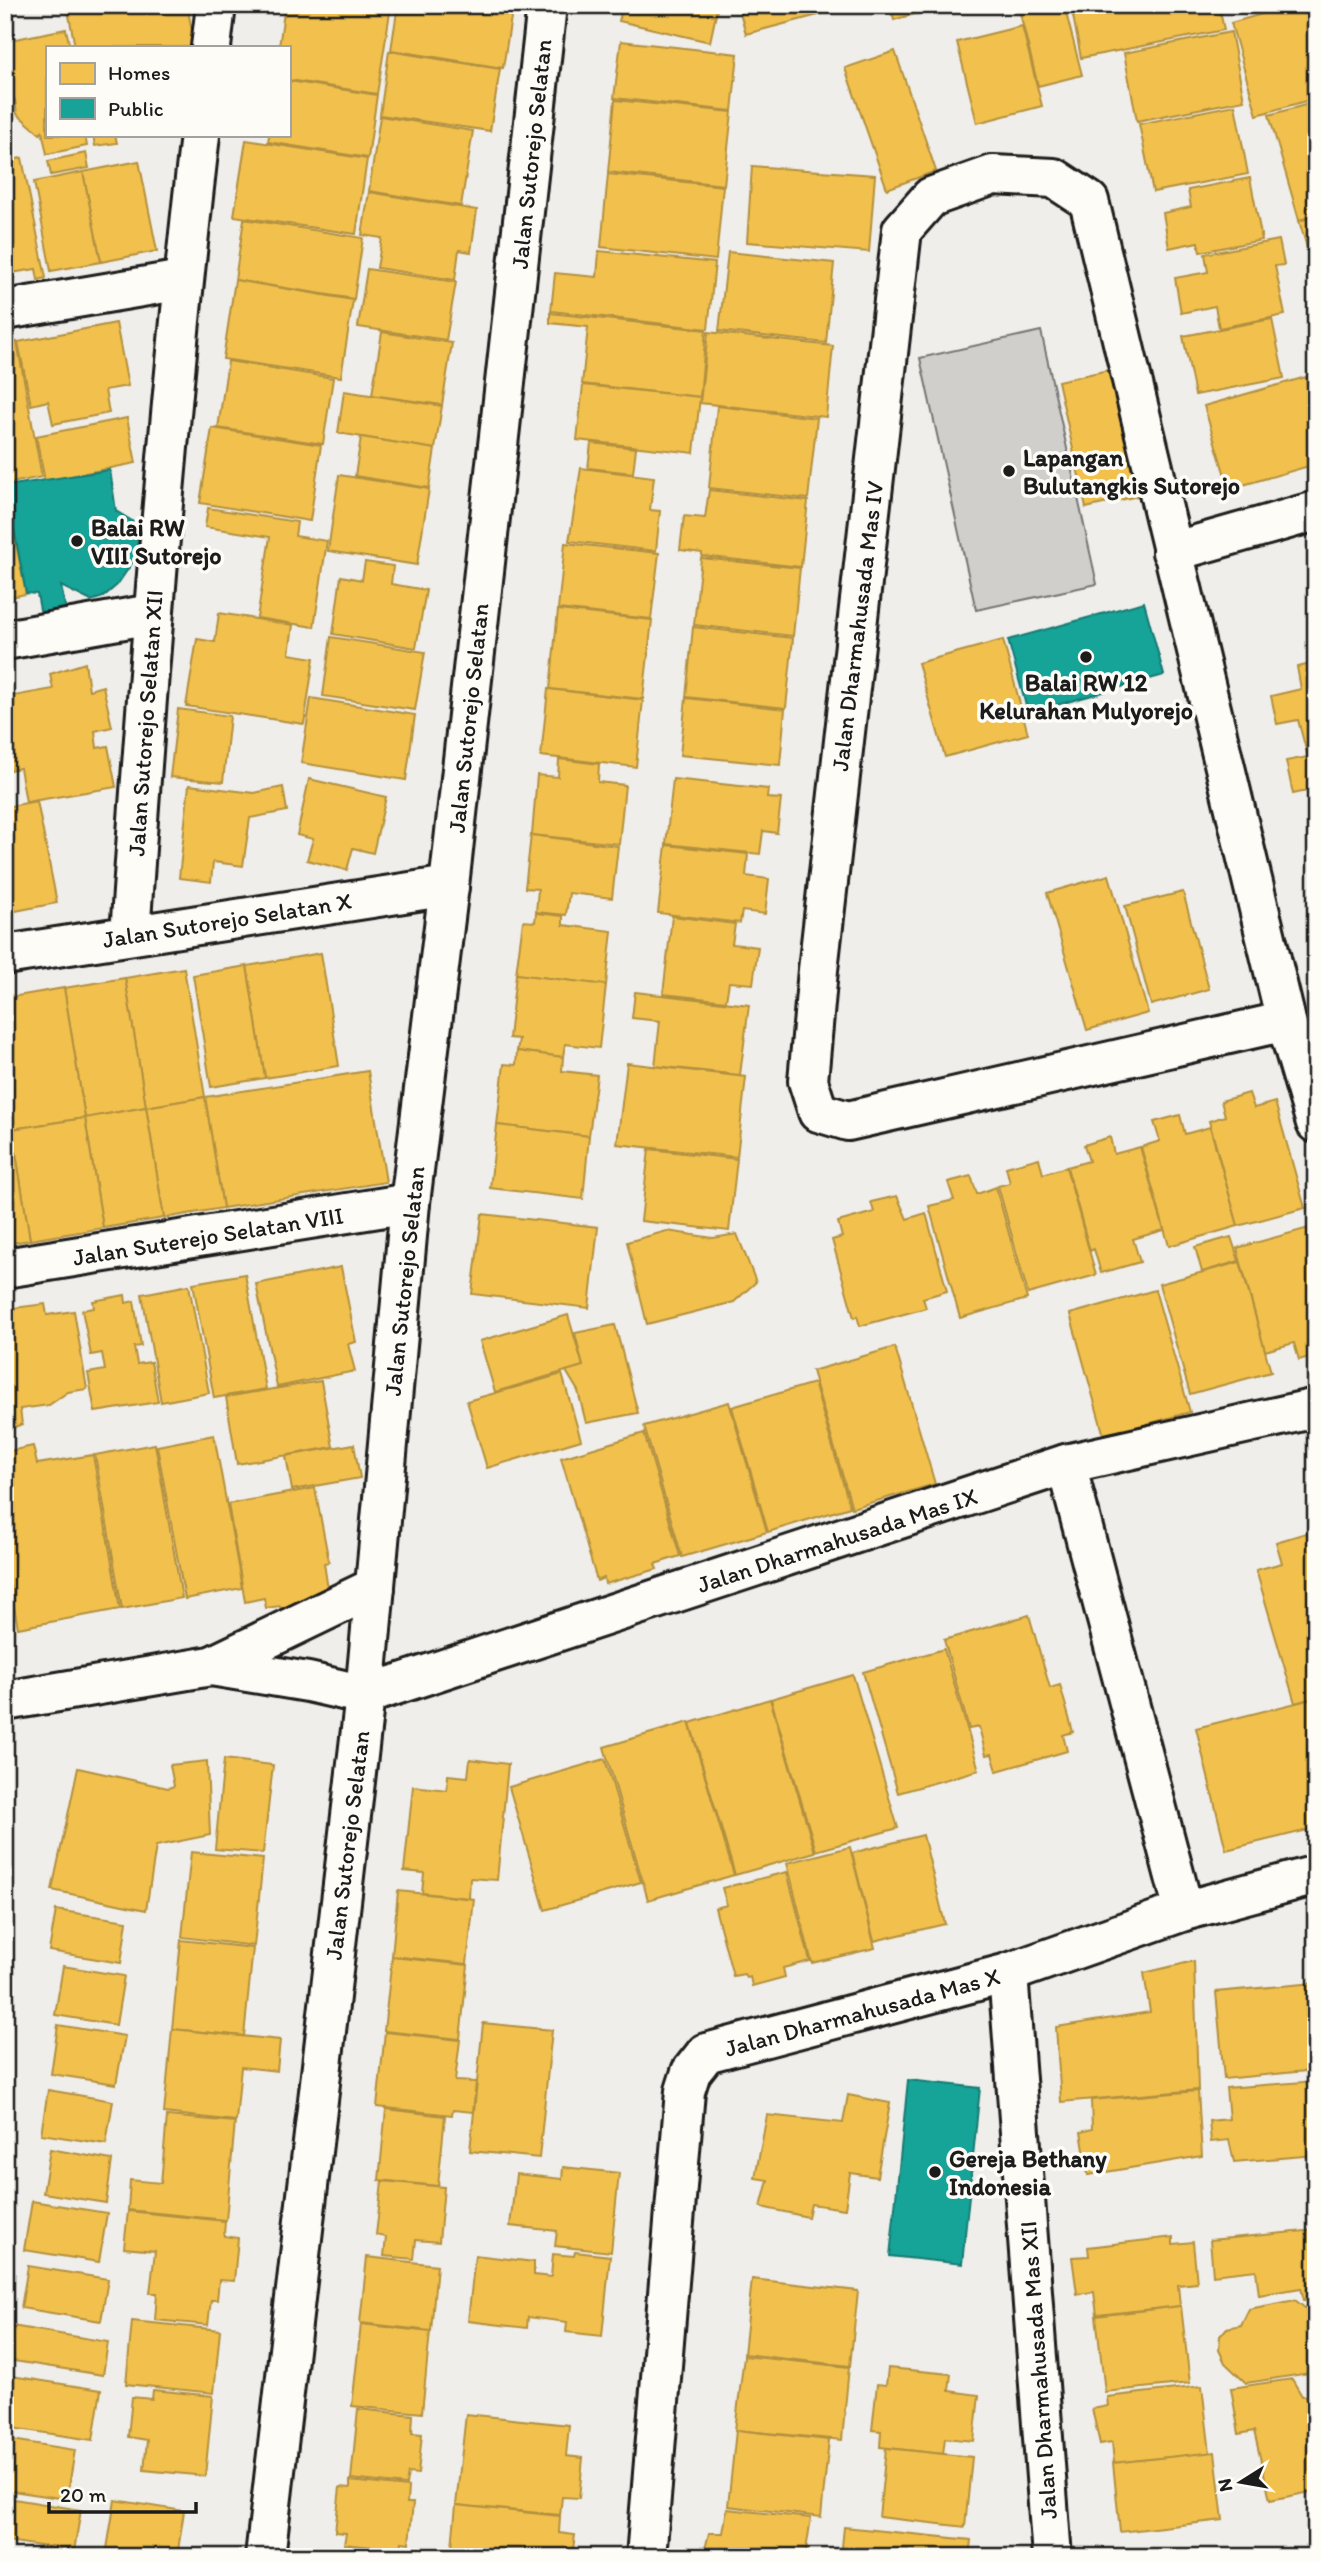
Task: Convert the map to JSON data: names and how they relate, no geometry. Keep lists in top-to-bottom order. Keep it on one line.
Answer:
{"streets":{"street":["Jalan Sutorejo Selatan","Jalan Dharmahusada Mas IV","Jalan Sutorejo Selatan XII","Jalan Sutorejo Selatan X","Jalan Suterejo Selatan VIII","Jalan Dharmahusada Mas IX","Jalan Dharmahusada Mas X","Jalan Dharmahusada Mas XII"]},"crossings":[["Jalan Sutorejo Selatan","Jalan Sutorejo Selatan X"],["Jalan Sutorejo Selatan","Jalan Suterejo Selatan VIII"],["Jalan Sutorejo Selatan","Jalan Dharmahusada Mas IX"],["Jalan Sutorejo Selatan XII","Jalan Sutorejo Selatan X"],["Jalan Dharmahusada Mas X","Jalan Dharmahusada Mas XII"]],"places":["Lapangan Bulutangkis Sutorejo","Balai RW VIII Sutorejo","Balai RW 12 Kelurahan Mulyorejo","Gereja Bethany Indonesia"],"legend":["Homes","Public"],"scale_bar":"20 m","north":"left"}
